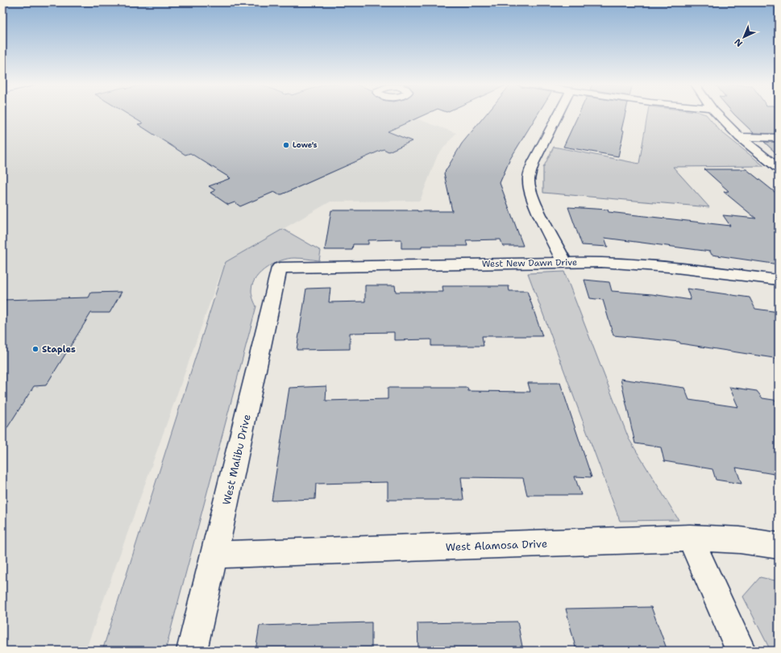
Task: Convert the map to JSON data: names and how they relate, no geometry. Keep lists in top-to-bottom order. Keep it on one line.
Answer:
{"streets":{"street":["West New Dawn Drive","West Malibu Drive","West Alamosa Drive"]},"crossings":[["West New Dawn Drive","West Malibu Drive"],["West Malibu Drive","West Alamosa Drive"]],"places":["Lowe's","Staples"],"north":"bottom left"}
